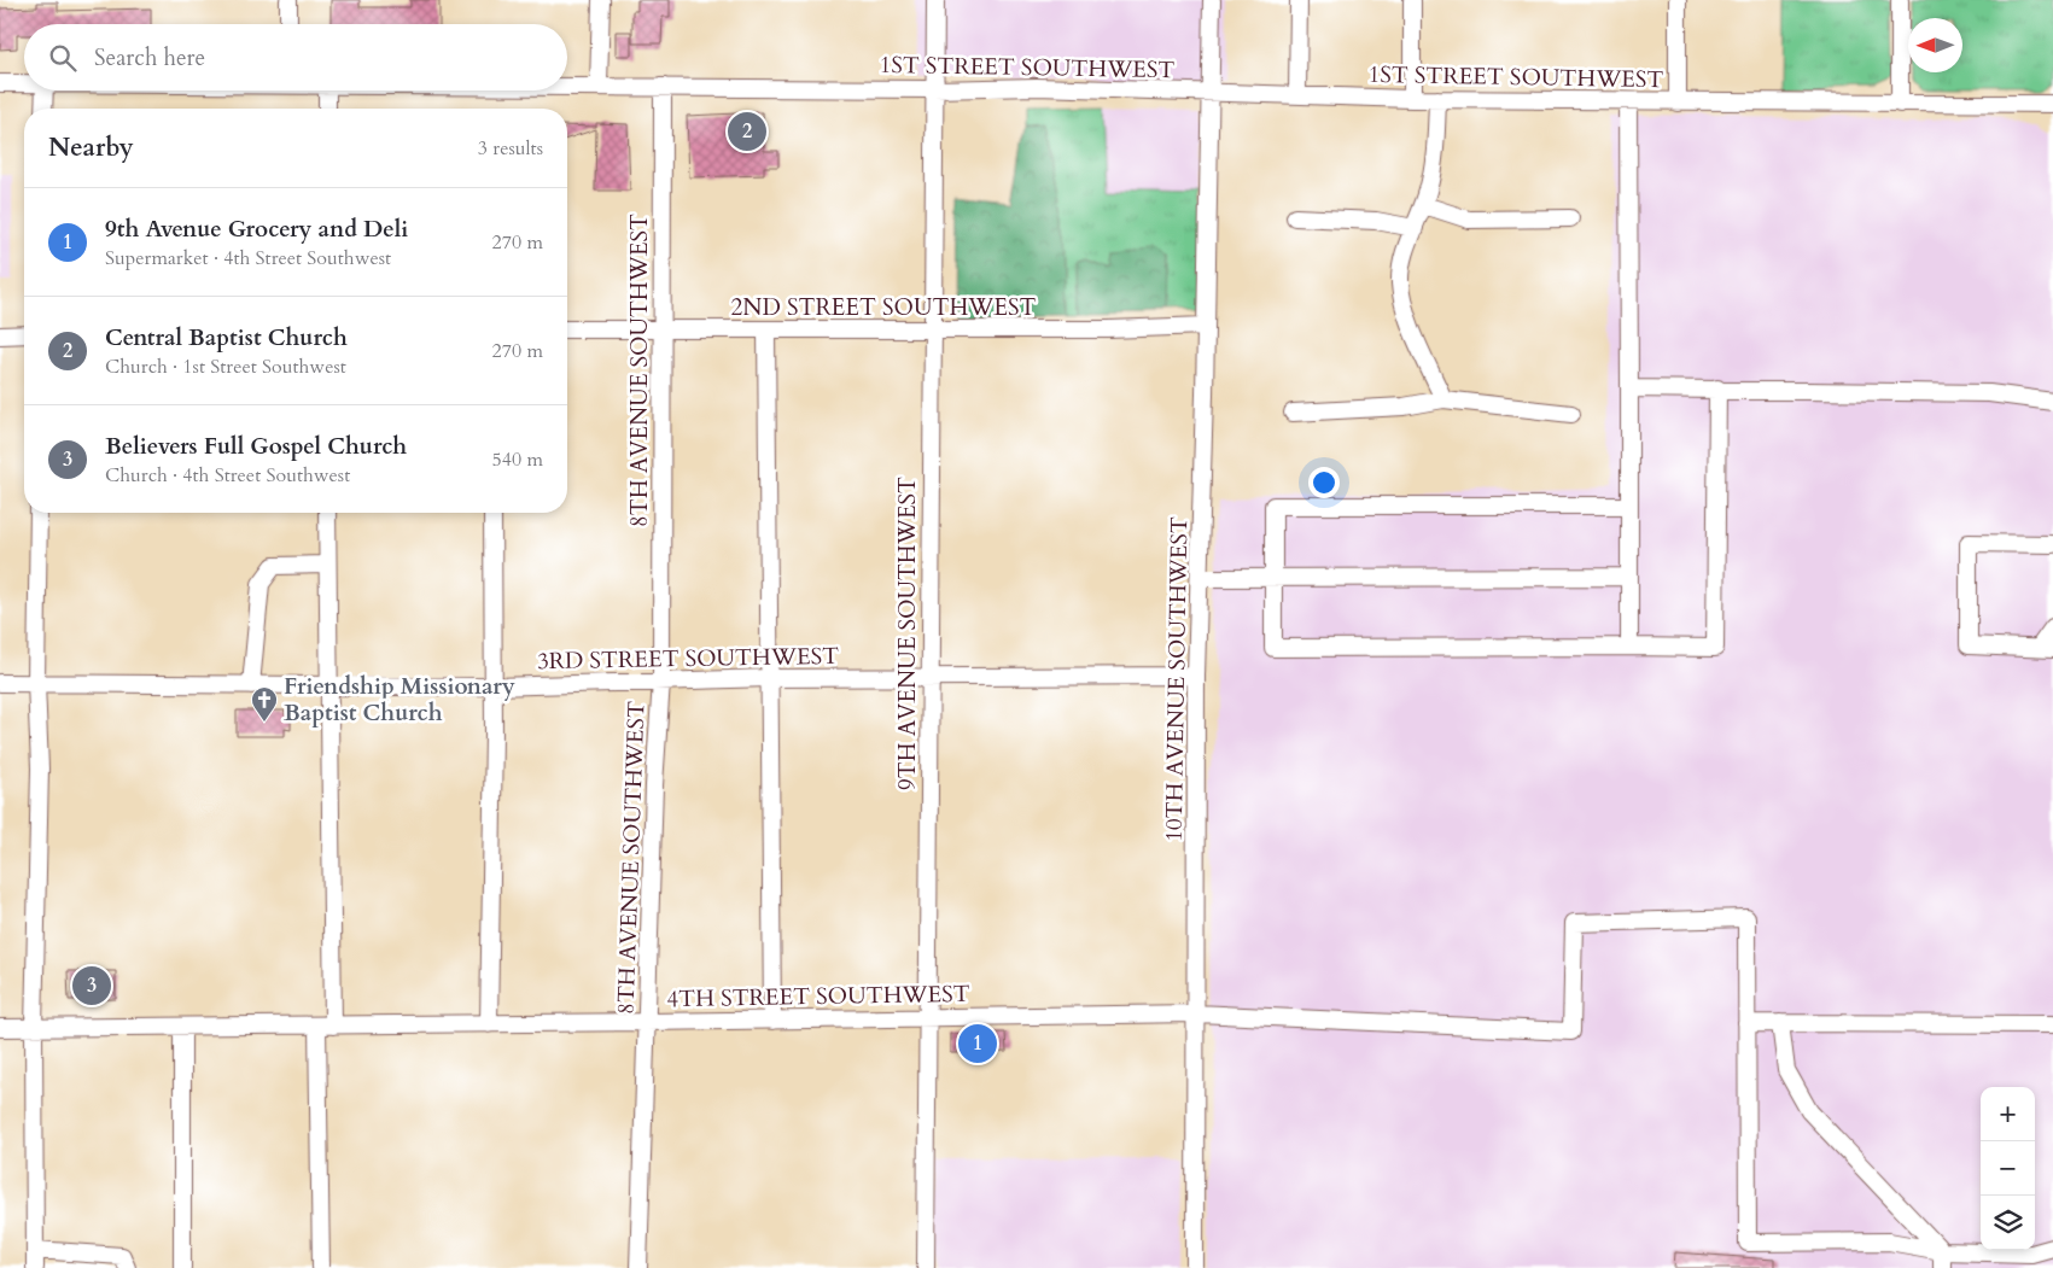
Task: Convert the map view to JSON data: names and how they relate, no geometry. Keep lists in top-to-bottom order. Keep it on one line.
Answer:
{"streets":{"street":["1ST STREET SOUTHWEST","2ND STREET SOUTHWEST","8TH AVENUE SOUTHWEST","9TH AVENUE SOUTHWEST","3RD STREET SOUTHWEST","10TH AVENUE SOUTHWEST","4TH STREET SOUTHWEST"]},"crossings":[["1ST STREET SOUTHWEST","8TH AVENUE SOUTHWEST"],["1ST STREET SOUTHWEST","9TH AVENUE SOUTHWEST"],["1ST STREET SOUTHWEST","10TH AVENUE SOUTHWEST"],["2ND STREET SOUTHWEST","8TH AVENUE SOUTHWEST"],["2ND STREET SOUTHWEST","9TH AVENUE SOUTHWEST"],["2ND STREET SOUTHWEST","10TH AVENUE SOUTHWEST"],["8TH AVENUE SOUTHWEST","3RD STREET SOUTHWEST"],["8TH AVENUE SOUTHWEST","4TH STREET SOUTHWEST"],["9TH AVENUE SOUTHWEST","3RD STREET SOUTHWEST"],["9TH AVENUE SOUTHWEST","4TH STREET SOUTHWEST"],["3RD STREET SOUTHWEST","10TH AVENUE SOUTHWEST"],["10TH AVENUE SOUTHWEST","4TH STREET SOUTHWEST"]],"places":{"church":["Friendship Missionary Baptist Church"]},"north":"left","page":{"search":"Search here","heading":["Nearby","3 results"],"pins":["2","3","1"],"list":[{"mark":"1","name":"9th Avenue Grocery and Deli","note":"Supermarket · 4th Street Southwest","value":"270 m"},{"mark":"2","name":"Central Baptist Church","note":"Church · 1st Street Southwest","value":"270 m"},{"mark":"3","name":"Believers Full Gospel Church","note":"Church · 4th Street Southwest","value":"540 m"}],"map_buttons":["+","−"]}}
